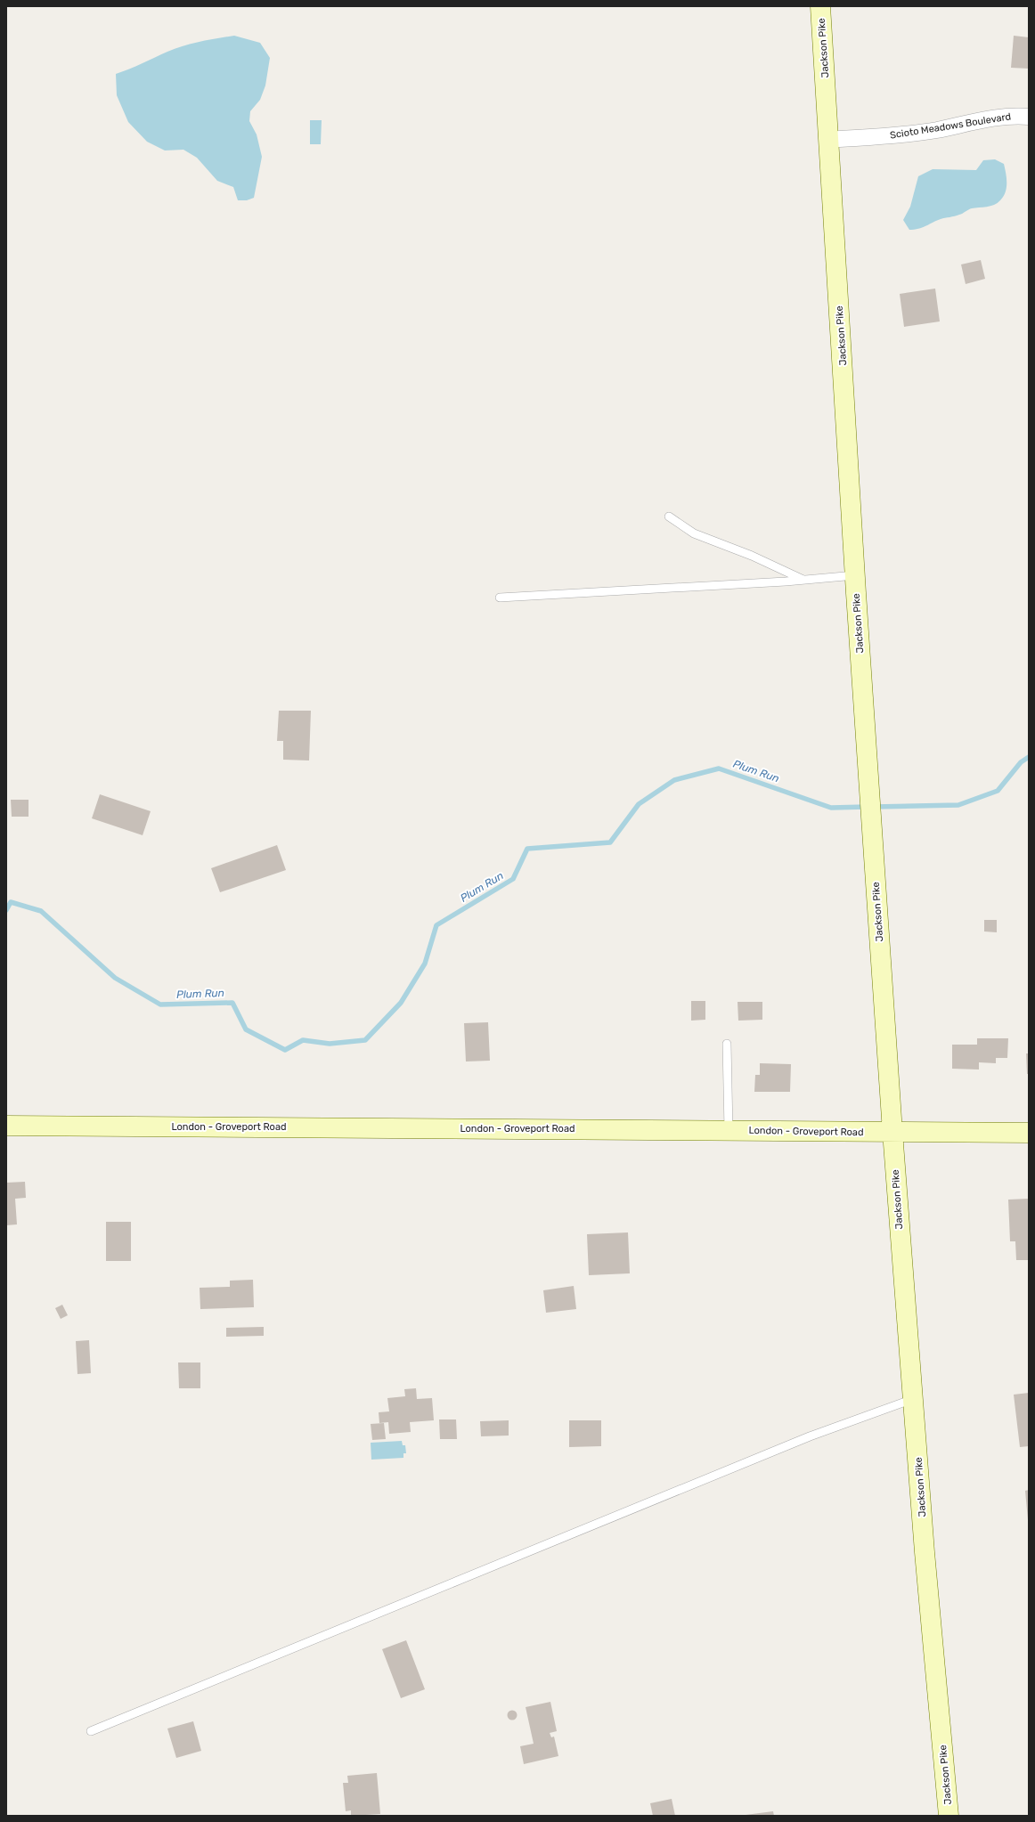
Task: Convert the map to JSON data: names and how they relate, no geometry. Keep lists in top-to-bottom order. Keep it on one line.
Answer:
{"streets":{"main road":["Jackson Pike","London - Groveport Road"],"street":["Scioto Meadows Boulevard"]},"crossings":[["Jackson Pike","Scioto Meadows Boulevard"],["Jackson Pike","London - Groveport Road"]],"water":["Plum Run"]}
